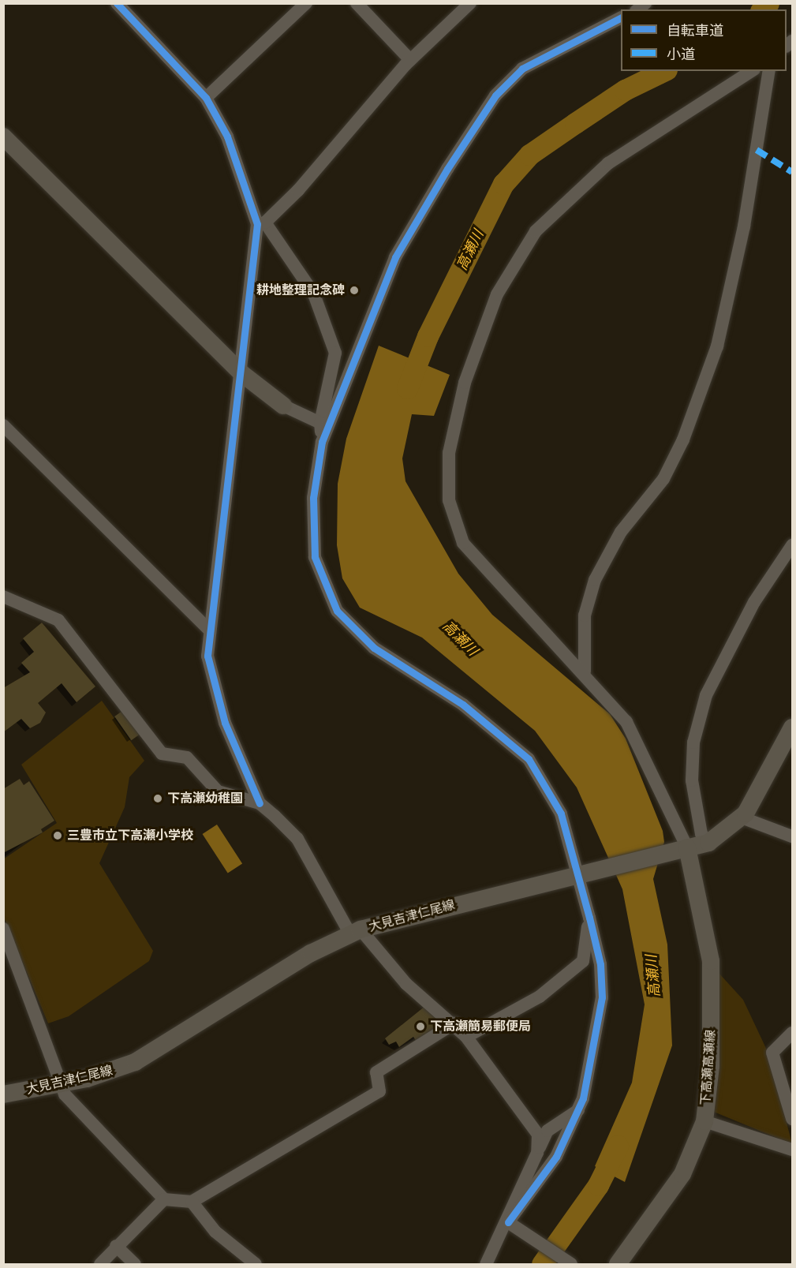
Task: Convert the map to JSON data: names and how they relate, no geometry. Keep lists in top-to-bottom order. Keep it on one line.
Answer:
{"streets":{"main road":["大見吉津仁尾線","下高瀬高瀬線"]},"crossings":[["大見吉津仁尾線","下高瀬高瀬線"]],"water":["高瀬川"],"places":["耕地整理記念碑","下高瀬幼稚園","三豊市立下高瀬小学校","下高瀬簡易郵便局"],"legend":["自転車道","小道"]}
